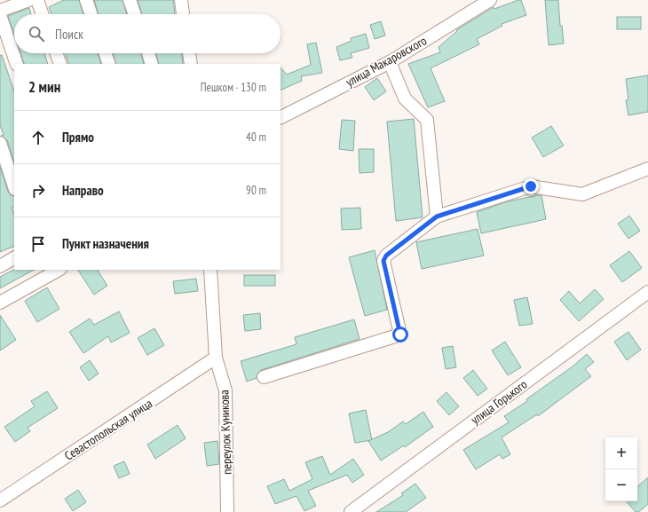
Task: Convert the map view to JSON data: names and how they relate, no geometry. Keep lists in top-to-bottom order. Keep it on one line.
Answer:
{"streets":{"street":["улица Макаровского","улица Горького","Севастопольская улица","переулок Куникова"]},"crossings":[["Севастопольская улица","переулок Куникова"]],"page":{"search":"Поиск","heading":["2 мин","Пешком · 130 m"],"list":[["Прямо","40 m"],["Направо","90 m"],"Пункт назначения"],"map_buttons":["+","−"]}}
